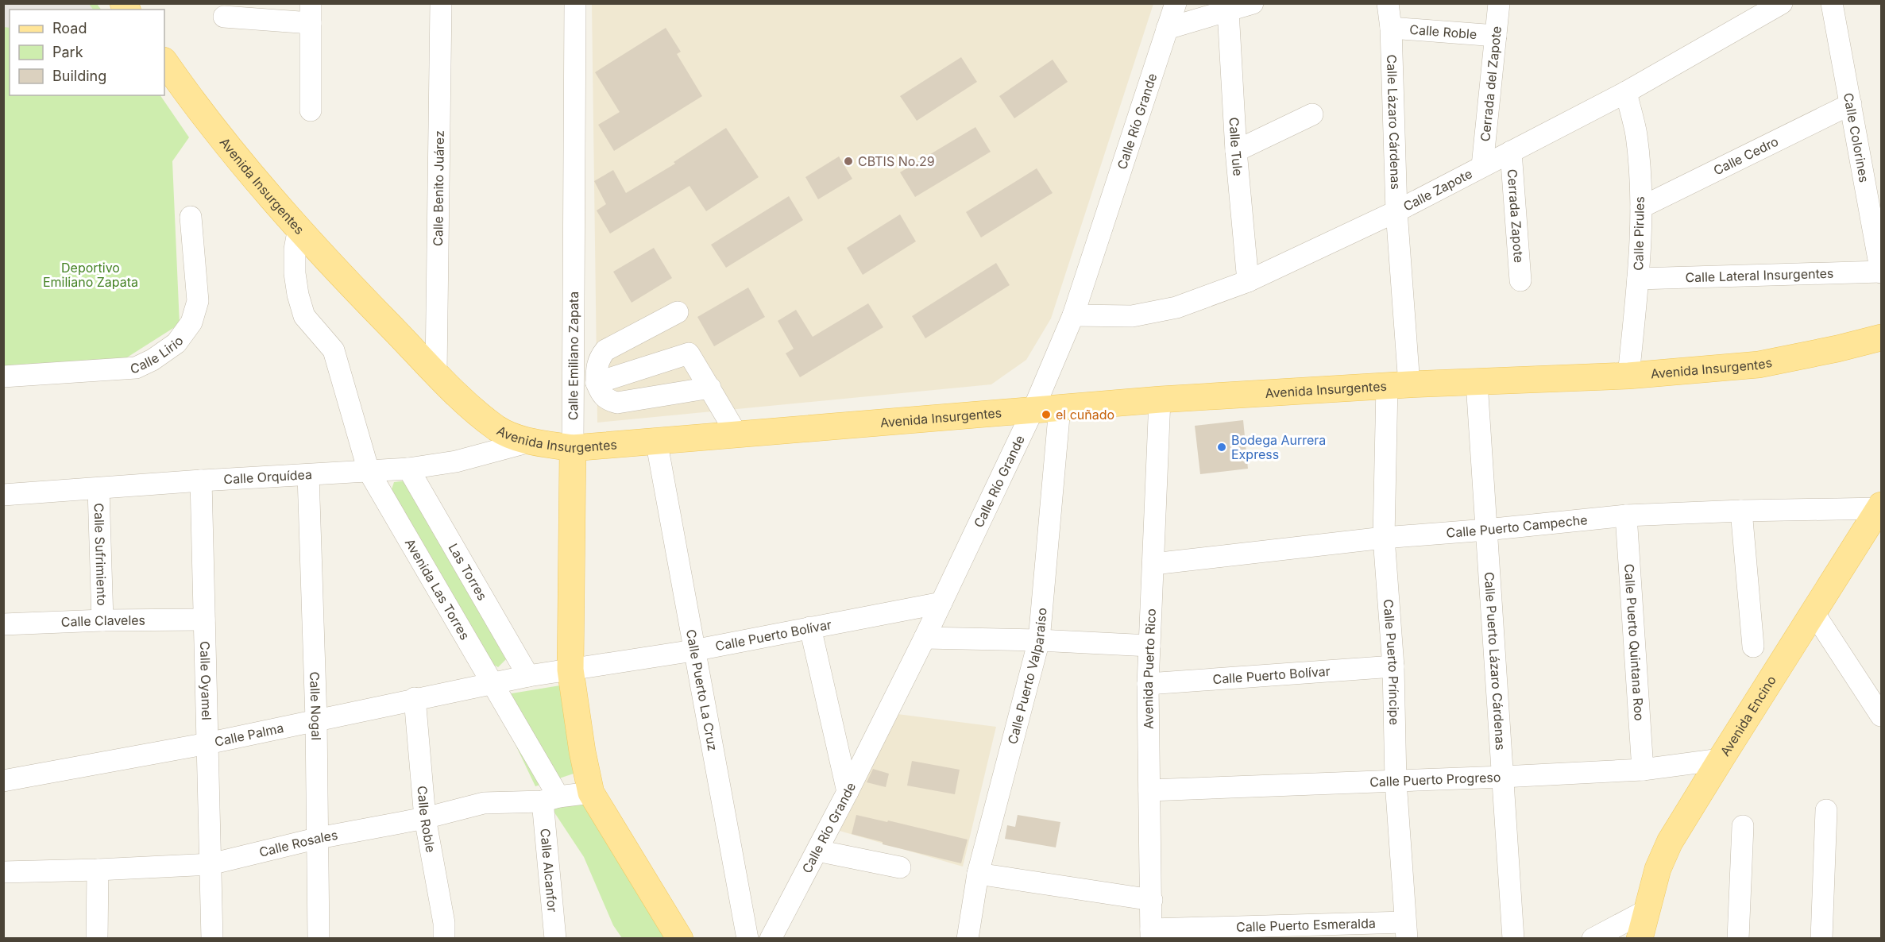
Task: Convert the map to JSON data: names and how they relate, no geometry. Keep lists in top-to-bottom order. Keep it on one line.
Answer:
{"streets":{"main road":["Avenida Insurgentes","Calle Emiliano Zapata","Avenida Encino"],"street":["Calle Roble","Cerrada del Zapote","Calle Río Grande","Calle Lázaro Cárdenas","Calle Colorines","Calle Tule","Calle Cedro","Calle Benito Juárez","Calle Zapote","Cerrada Zapote","Calle Pirules","Calle Lateral Insurgentes","Calle Lirio","Calle Orquídea","Calle Puerto Campeche","Calle Sufrimiento","Las Torres","Avenida Las Torres","Calle Claveles","Calle Puerto Bolívar","Calle Puerto Quintana Roo","Calle Puerto Lázaro Cárdenas","Calle Puerto Príncipe","Avenida Puerto Rico","Calle Puerto Valparaíso","Calle Oyamel","Calle Puerto La Cruz","Calle Nogal","Calle Palma","Calle Puerto Progreso","Calle Rosales","Calle Alcanfor","Calle Puerto Esmeralda"]},"crossings":[["Calle Roble","Cerrada del Zapote"],["Calle Roble","Calle Lázaro Cárdenas"],["Calle Roble","Calle Palma"],["Calle Roble","Calle Rosales"],["Cerrada del Zapote","Calle Zapote"],["Calle Río Grande","Avenida Insurgentes"],["Calle Río Grande","Calle Zapote"],["Calle Río Grande","Calle Puerto Bolívar"],["Calle Lázaro Cárdenas","Avenida Insurgentes"],["Calle Lázaro Cárdenas","Calle Zapote"],["Calle Lázaro Cárdenas","Calle Puerto Príncipe"],["Calle Colorines","Calle Cedro"],["Calle Colorines","Calle Lateral Insurgentes"],["Calle Tule","Calle Zapote"],["Calle Cedro","Calle Pirules"],["Avenida Insurgentes","Calle Benito Juárez"],["Avenida Insurgentes","Calle Pirules"],["Avenida Insurgentes","Calle Emiliano Zapata"],["Avenida Insurgentes","Calle Orquídea"],["Avenida Insurgentes","Avenida Las Torres"],["Avenida Insurgentes","Calle Puerto Lázaro Cárdenas"],["Avenida Insurgentes","Calle Puerto Príncipe"],["Avenida Insurgentes","Avenida Puerto Rico"],["Avenida Insurgentes","Calle Puerto Valparaíso"],["Avenida Insurgentes","Calle Puerto La Cruz"],["Calle Zapote","Cerrada Zapote"],["Calle Zapote","Calle Pirules"],["Calle Pirules","Calle Lateral Insurgentes"],["Calle Emiliano Zapata","Calle Puerto Bolívar"],["Calle Emiliano Zapata","Calle Rosales"],["Calle Orquídea","Calle Sufrimiento"],["Calle Orquídea","Las Torres"],["Calle Orquídea","Avenida Las Torres"],["Calle Orquídea","Calle Oyamel"],["Calle Orquídea","Calle Nogal"],["Calle Puerto Campeche","Calle Puerto Quintana Roo"],["Calle Puerto Campeche","Calle Puerto Lázaro Cárdenas"],["Calle Puerto Campeche","Calle Puerto Príncipe"],["Calle Puerto Campeche","Avenida Puerto Rico"],["Calle Puerto Campeche","Avenida Encino"],["Calle Sufrimiento","Calle Claveles"],["Las Torres","Calle Puerto Bolívar"],["Avenida Las Torres","Calle Puerto Bolívar"],["Avenida Las Torres","Calle Palma"],["Avenida Las Torres","Calle Rosales"],["Avenida Las Torres","Calle Alcanfor"],["Calle Claveles","Calle Oyamel"],["Calle Puerto Bolívar","Calle Puerto Príncipe"],["Calle Puerto Bolívar","Avenida Puerto Rico"],["Calle Puerto Bolívar","Calle Puerto La Cruz"],["Calle Puerto Bolívar","Calle Palma"],["Calle Puerto Quintana Roo","Calle Puerto Progreso"],["Calle Puerto Lázaro Cárdenas","Calle Puerto Progreso"],["Calle Puerto Príncipe","Calle Puerto Progreso"],["Calle Puerto Príncipe","Calle Puerto Esmeralda"],["Avenida Puerto Rico","Calle Puerto Progreso"],["Avenida Puerto Rico","Calle Puerto Esmeralda"],["Calle Oyamel","Calle Palma"],["Calle Oyamel","Calle Rosales"],["Calle Nogal","Calle Palma"],["Calle Nogal","Calle Rosales"],["Avenida Encino","Calle Puerto Progreso"],["Calle Rosales","Calle Alcanfor"]],"parks":["Deportivo Emiliano Zapata"],"places":["CBTIS No.29","el cuñado","Bodega Aurrera Express"],"legend":["Road","Park","Building"]}
